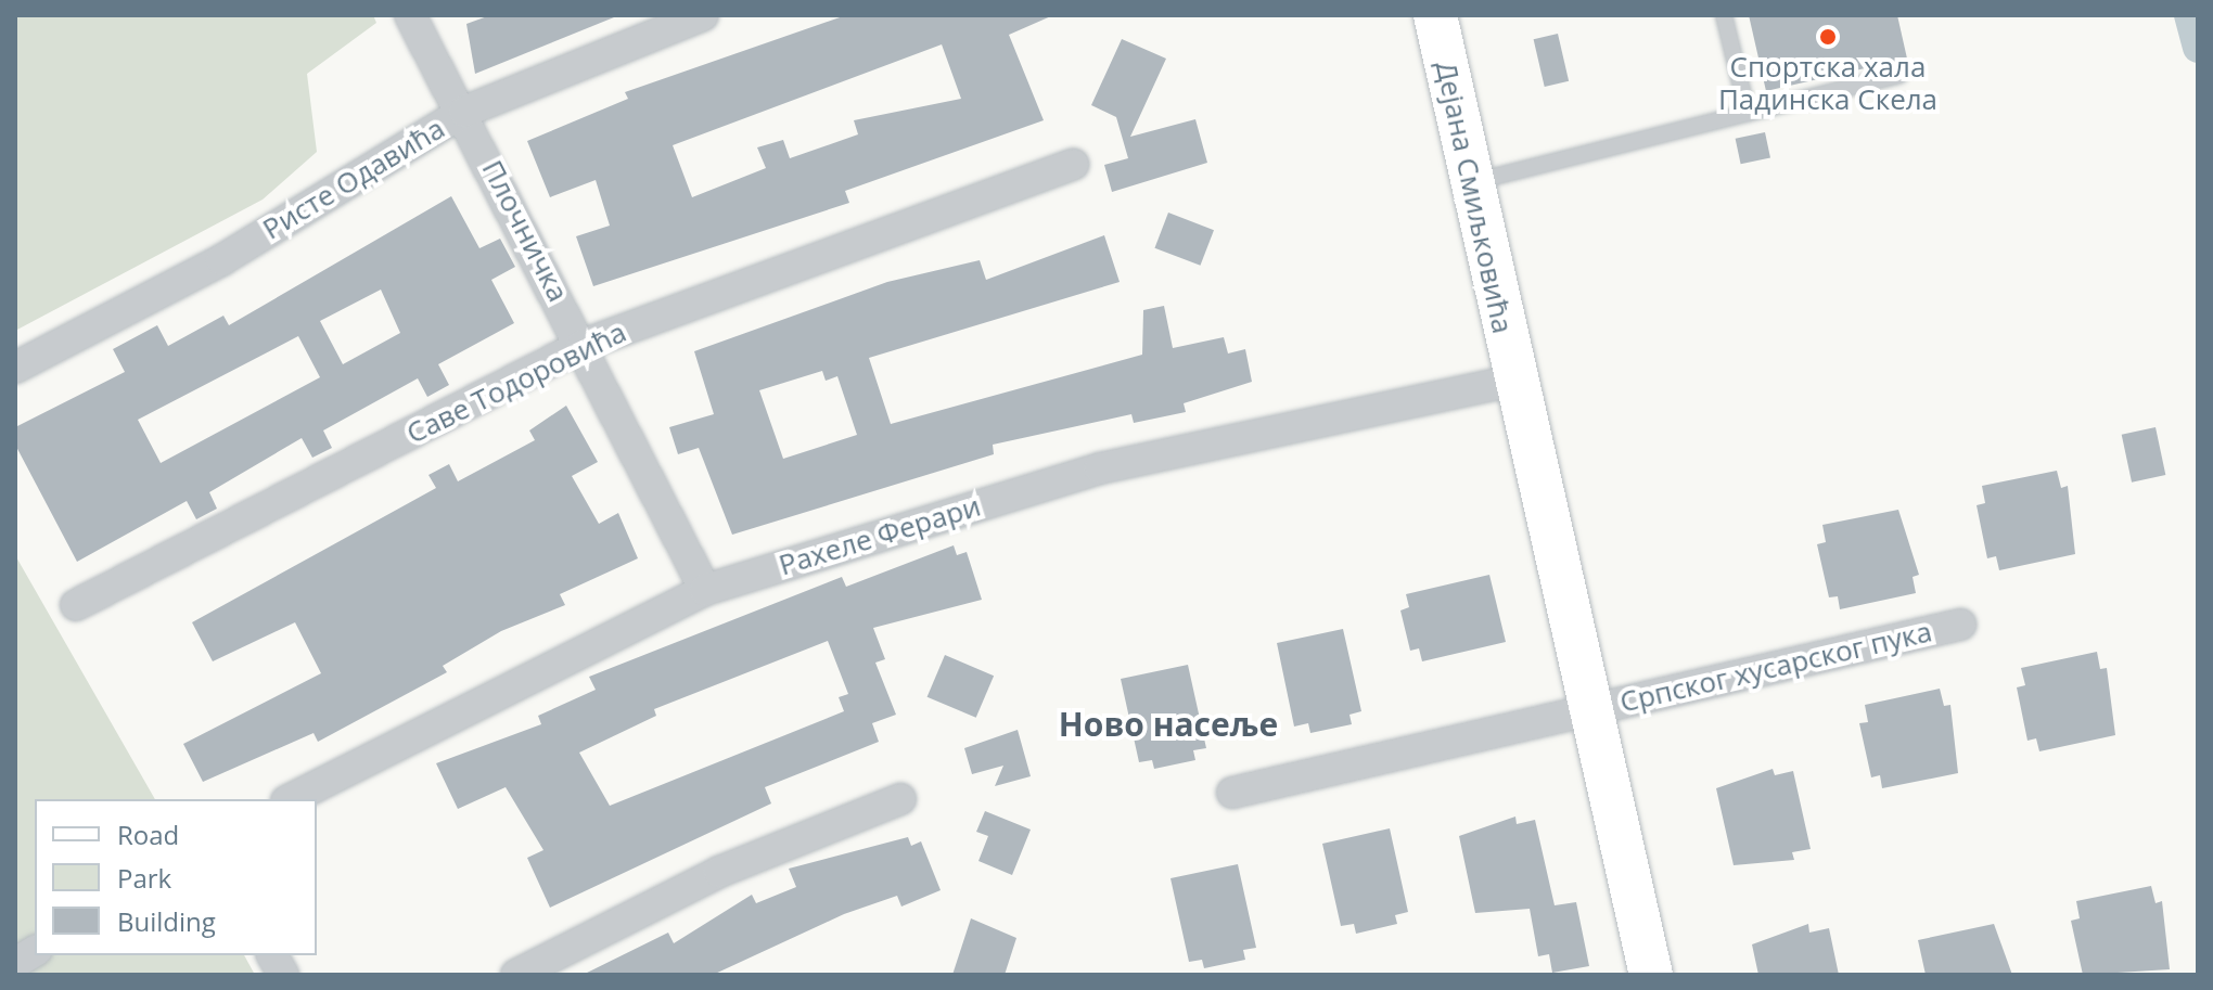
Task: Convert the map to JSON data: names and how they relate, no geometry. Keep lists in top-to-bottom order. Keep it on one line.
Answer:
{"streets":{"street":["Ристе Одавића","Дејана Смиљковића","Плочничка","Саве Тодоровића","Рахеле Ферари","Српског хусарског пука"]},"crossings":[["Ристе Одавића","Плочничка"],["Дејана Смиљковића","Рахеле Ферари"],["Дејана Смиљковића","Српског хусарског пука"],["Плочничка","Саве Тодоровића"],["Плочничка","Рахеле Ферари"],["Рахеле Ферари","Српског хусарског пука"]],"districts":["Ново насеље"],"places":["Спортска хала Падинска Скела"],"legend":["Road","Park","Building"]}
